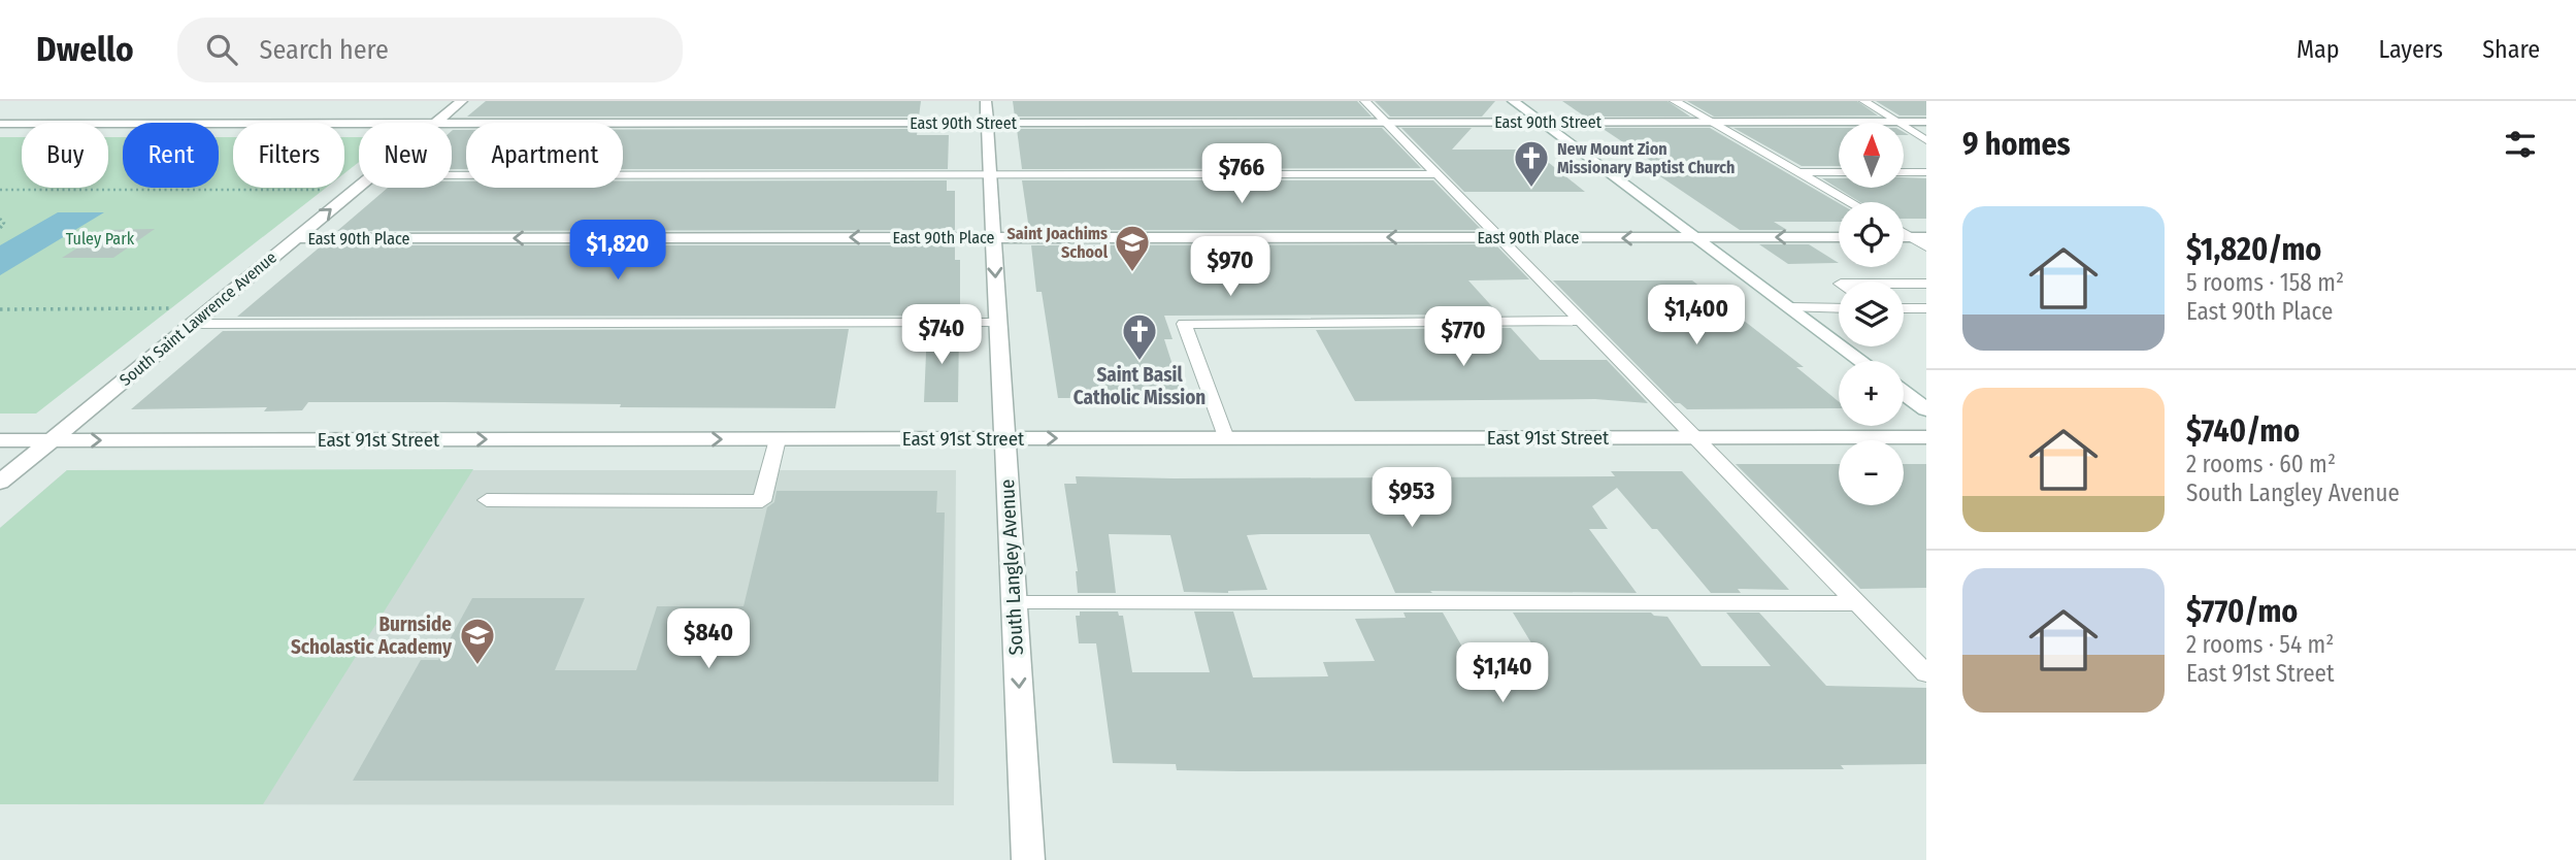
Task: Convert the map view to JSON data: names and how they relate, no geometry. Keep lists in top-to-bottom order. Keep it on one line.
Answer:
{"streets":{"street":["East 90th Street","East 90th Place","South Saint Lawrence Avenue","East 91st Street","South Langley Avenue"]},"crossings":[["East 90th Street","South Saint Lawrence Avenue"],["East 90th Street","South Langley Avenue"],["East 90th Place","South Saint Lawrence Avenue"],["East 90th Place","South Langley Avenue"],["South Saint Lawrence Avenue","East 91st Street"],["East 91st Street","South Langley Avenue"]],"one_way":["East 90th Place","East 91st Street","South Langley Avenue"],"parks":["Tuley Park"],"places":{"church":["New Mount Zion Missionary Baptist Church","Saint Basil Catholic Mission"],"school or university":["Saint Joachims School","Burnside Scholastic Academy"]},"north":"top","page":{"header":"Dwello","search":"Search here","nav":["Map","Layers","Share"],"heading":"9 homes","map_buttons":["+","−"],"chip":["Buy","Rent","Filters","New","Apartment"],"price":["$766","$1,820","$970","$1,400","$740","$770","$953","$840","$1,140"],"list":[{"name":"$1,820/mo","note":"5 rooms · 158 m² · East 90th Place"},{"name":"$740/mo","note":"2 rooms · 60 m² · South Langley Avenue"},{"name":"$770/mo","note":"2 rooms · 54 m² · East 91st Street"}]}}
